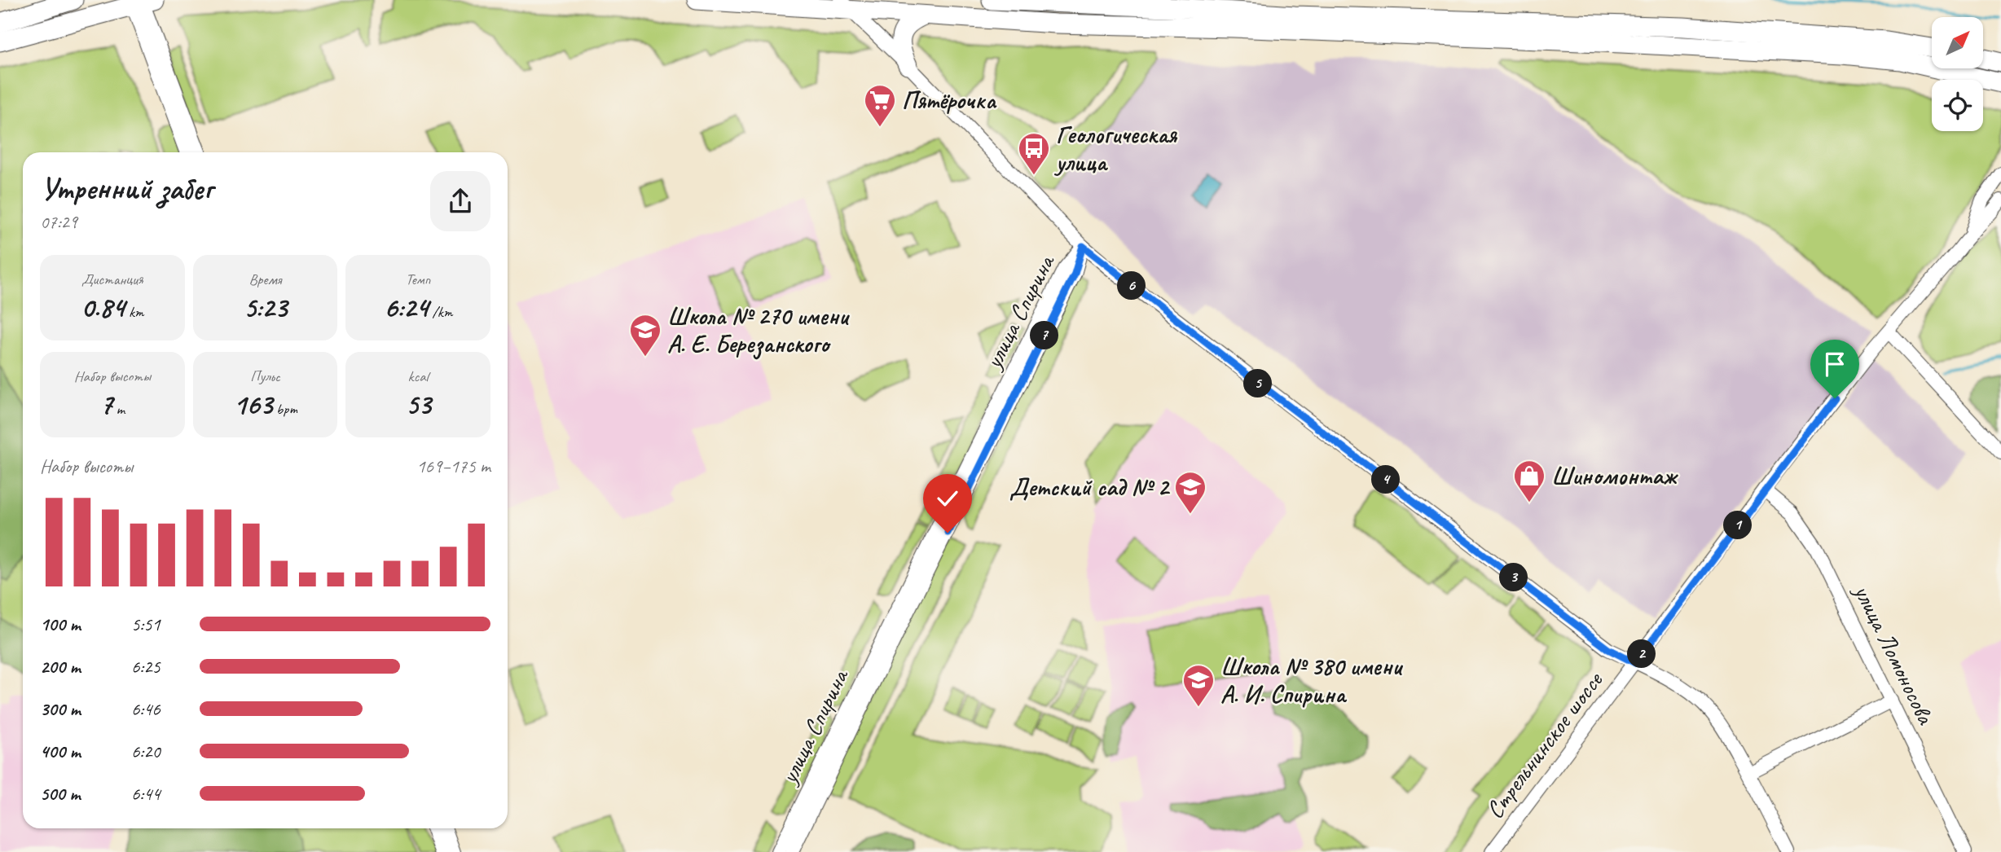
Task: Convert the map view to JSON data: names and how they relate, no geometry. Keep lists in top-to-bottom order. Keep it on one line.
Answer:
{"streets":{"street":["улица Спирина","улица Ломоносова","Стрельнинское шоссе"]},"crossings":[["улица Ломоносова","Стрельнинское шоссе"]],"places":{"supermarket":["Пятёрочка"],"bus stop":["Геологическая улица"],"school or university":["Школа № 270 имени А. Е. Березанского","Детский сад № 2","Школа № 380 имени А. И. Спирина"],"shop":["Шиномонтаж"]},"north":"top right","page":{"heading":["Утренний забег","07:29"],"stats":[["Дистанция","0.84 km"],["Время","5:23"],["Темп","6:24 /km"],["Набор высоты","7 m"],["Пульс","163 bpm"],["kcal","53"]],"pins":["6","7","5","4","1","3","2"],"chart":["Набор высоты","169–175 m"],"list":[{"name":"100 m","note":"5:51"},{"name":"200 m","note":"6:25"},{"name":"300 m","note":"6:46"},{"name":"400 m","note":"6:20"},{"name":"500 m","note":"6:44"}]}}
